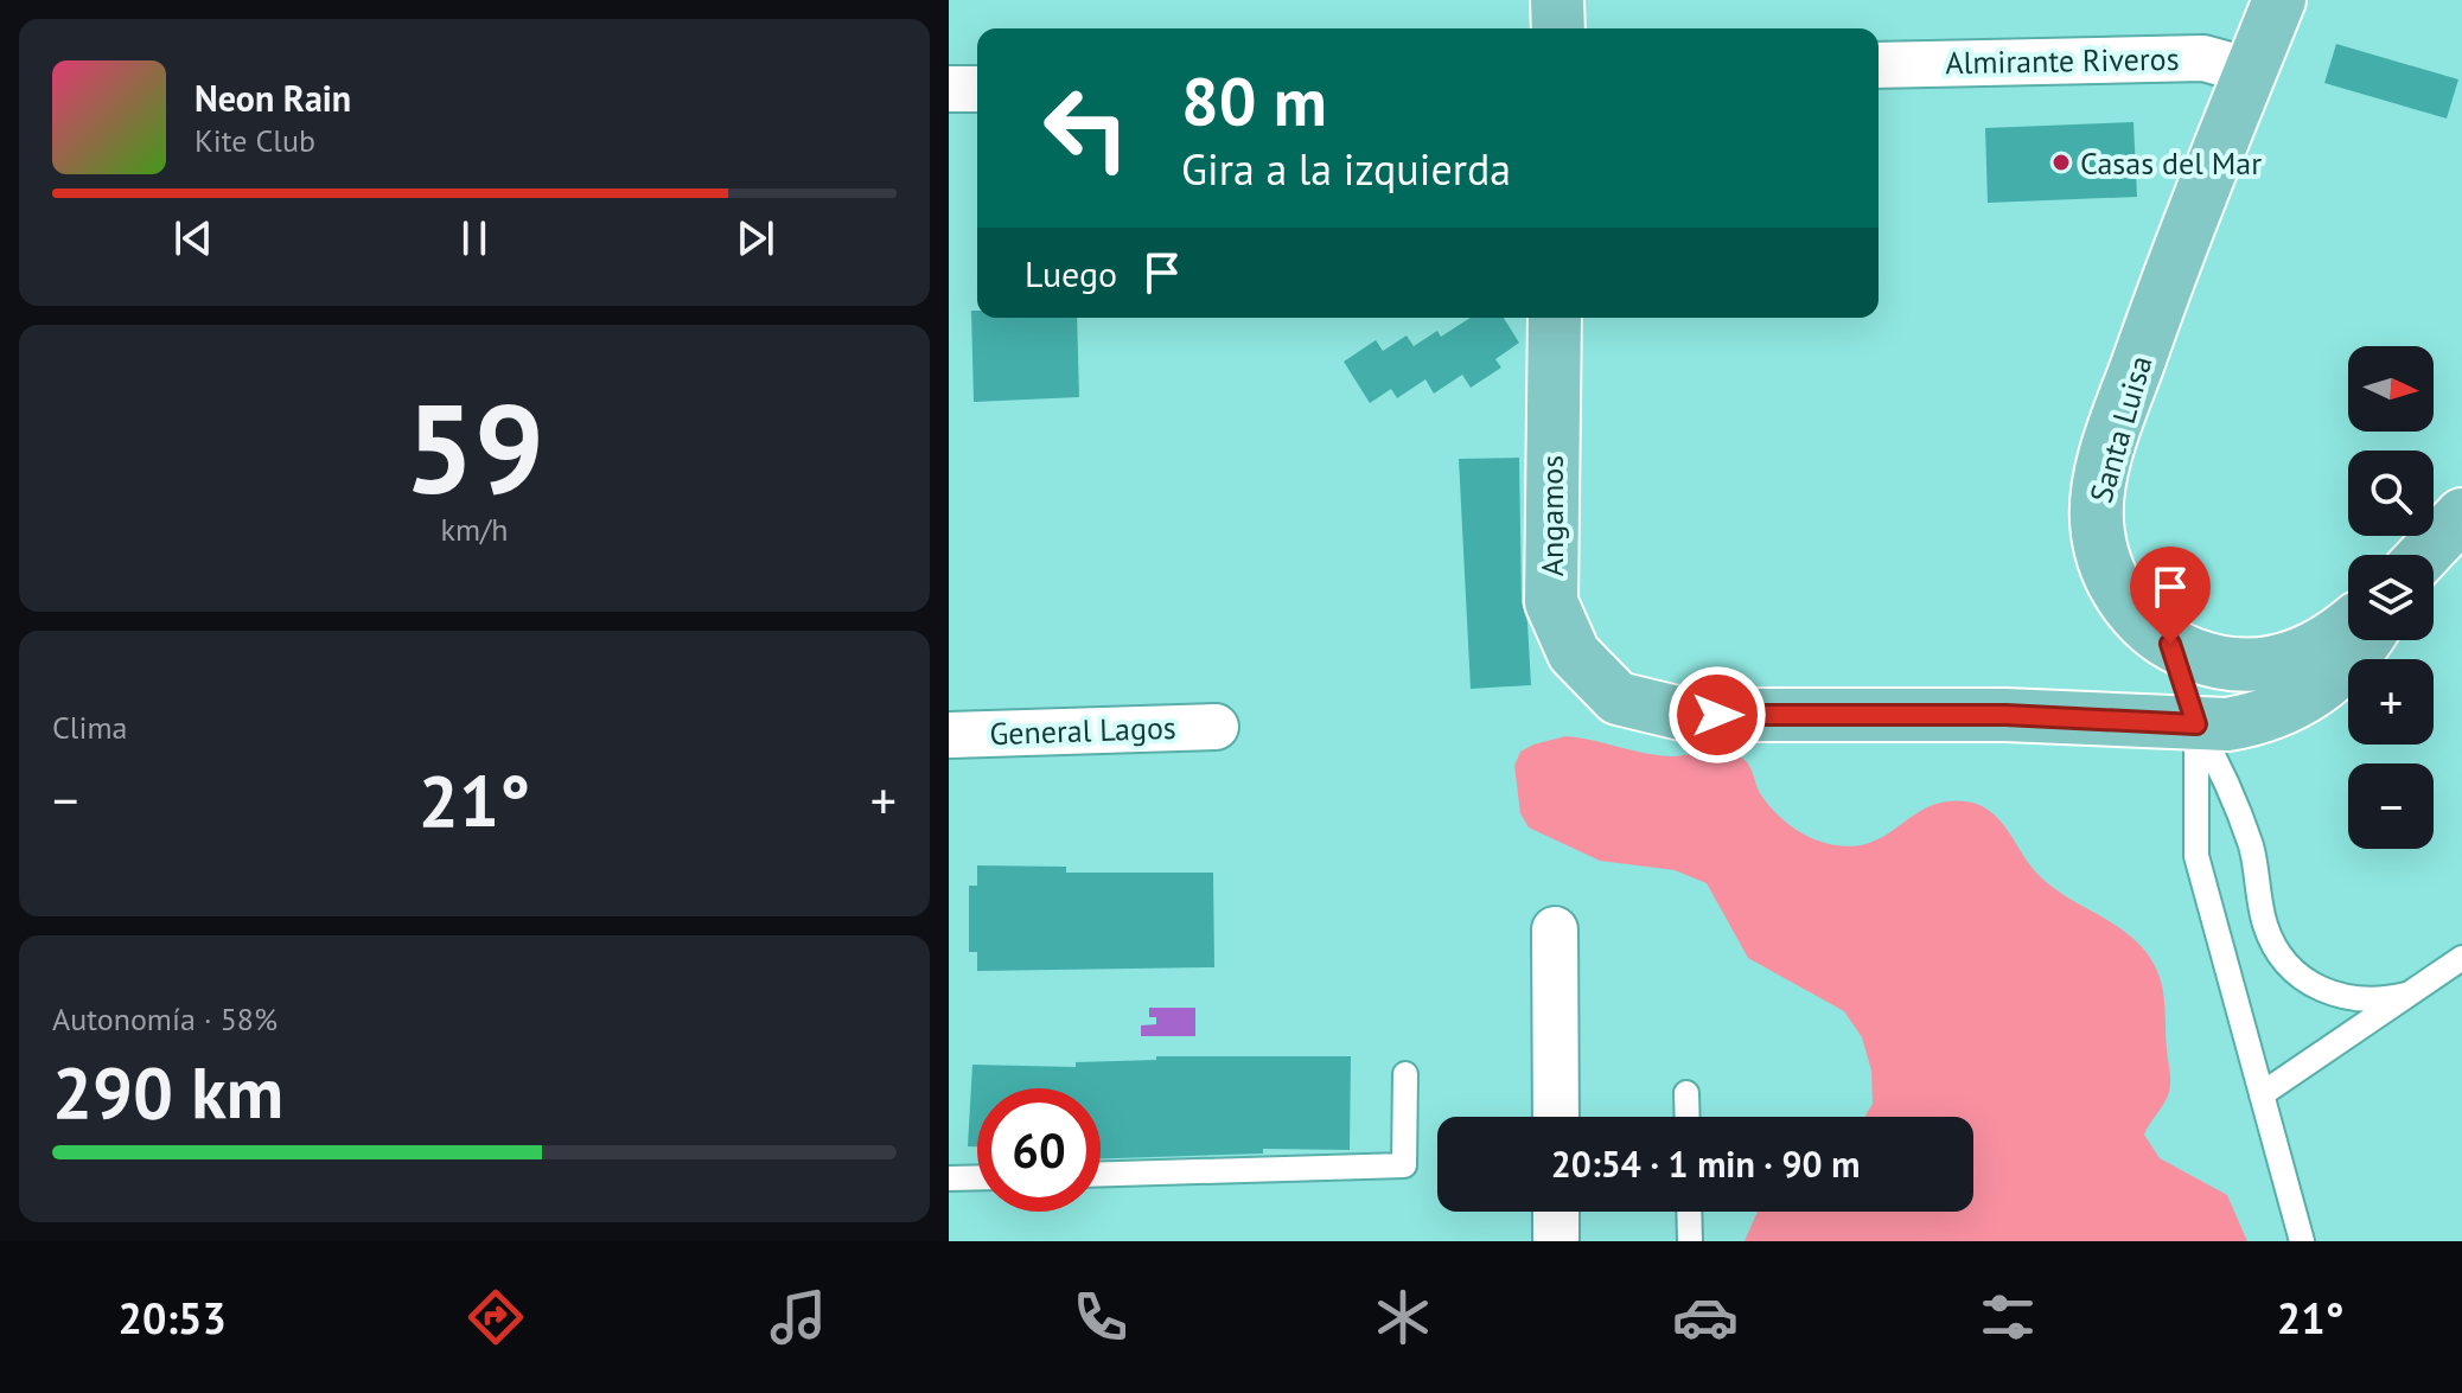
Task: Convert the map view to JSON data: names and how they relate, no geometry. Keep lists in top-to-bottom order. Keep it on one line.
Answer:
{"streets":{"main road":["Santa Luisa","Angamos"],"street":["Almirante Riveros","General Lagos"]},"crossings":[["Almirante Riveros","Santa Luisa"]],"places":["Casas del Mar"],"north":"right","page":{"turn":["80 m","Gira a la izquierda"],"song":["Neon Rain","Kite Club"],"then":"Luego","tile":[["59","km/h"],"Clima",["Autonomía · 58%","290 km"]],"map_buttons":["+","−"],"heat":["−","21°","+"],"limit":"60","trip":"20:54 · 1 min · 90 m","tabs":["20:53","21°"]}}
